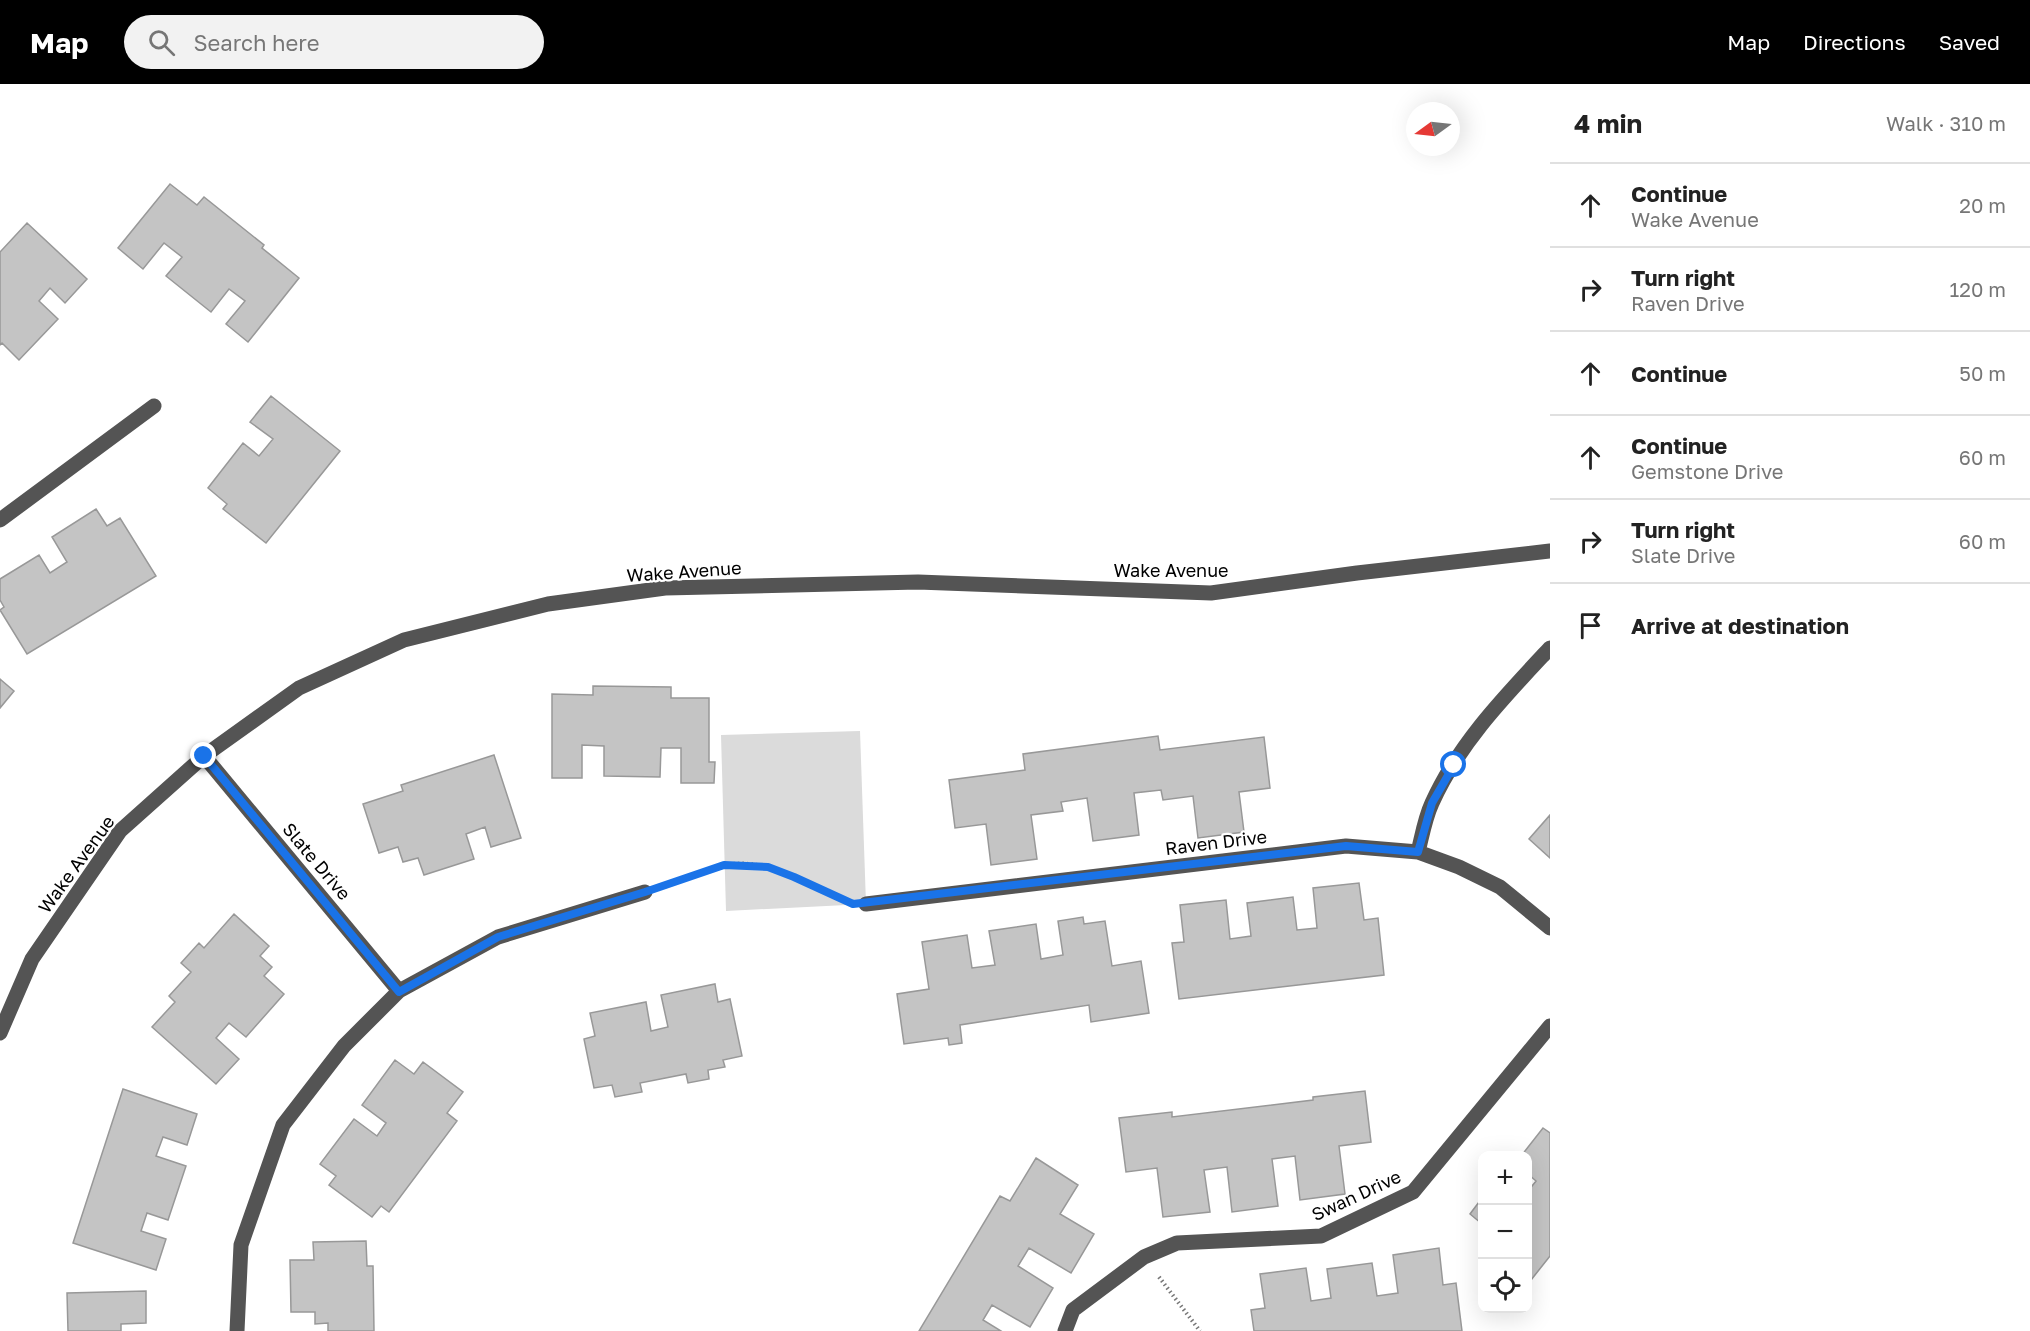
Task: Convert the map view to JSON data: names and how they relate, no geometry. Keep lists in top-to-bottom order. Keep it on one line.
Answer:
{"streets":{"street":["Wake Avenue","Raven Drive","Slate Drive","Swan Drive"]},"crossings":[["Wake Avenue","Slate Drive"]],"north":"left","page":{"header":"Map","search":"Search here","nav":["Map","Directions","Saved"],"heading":["4 min","Walk · 310 m"],"list":[["Continue","Wake Avenue","20 m"],["Turn right","Raven Drive","120 m"],["Continue","50 m"],["Continue","Gemstone Drive","60 m"],["Turn right","Slate Drive","60 m"],"Arrive at destination"],"map_buttons":["+","−"]}}
